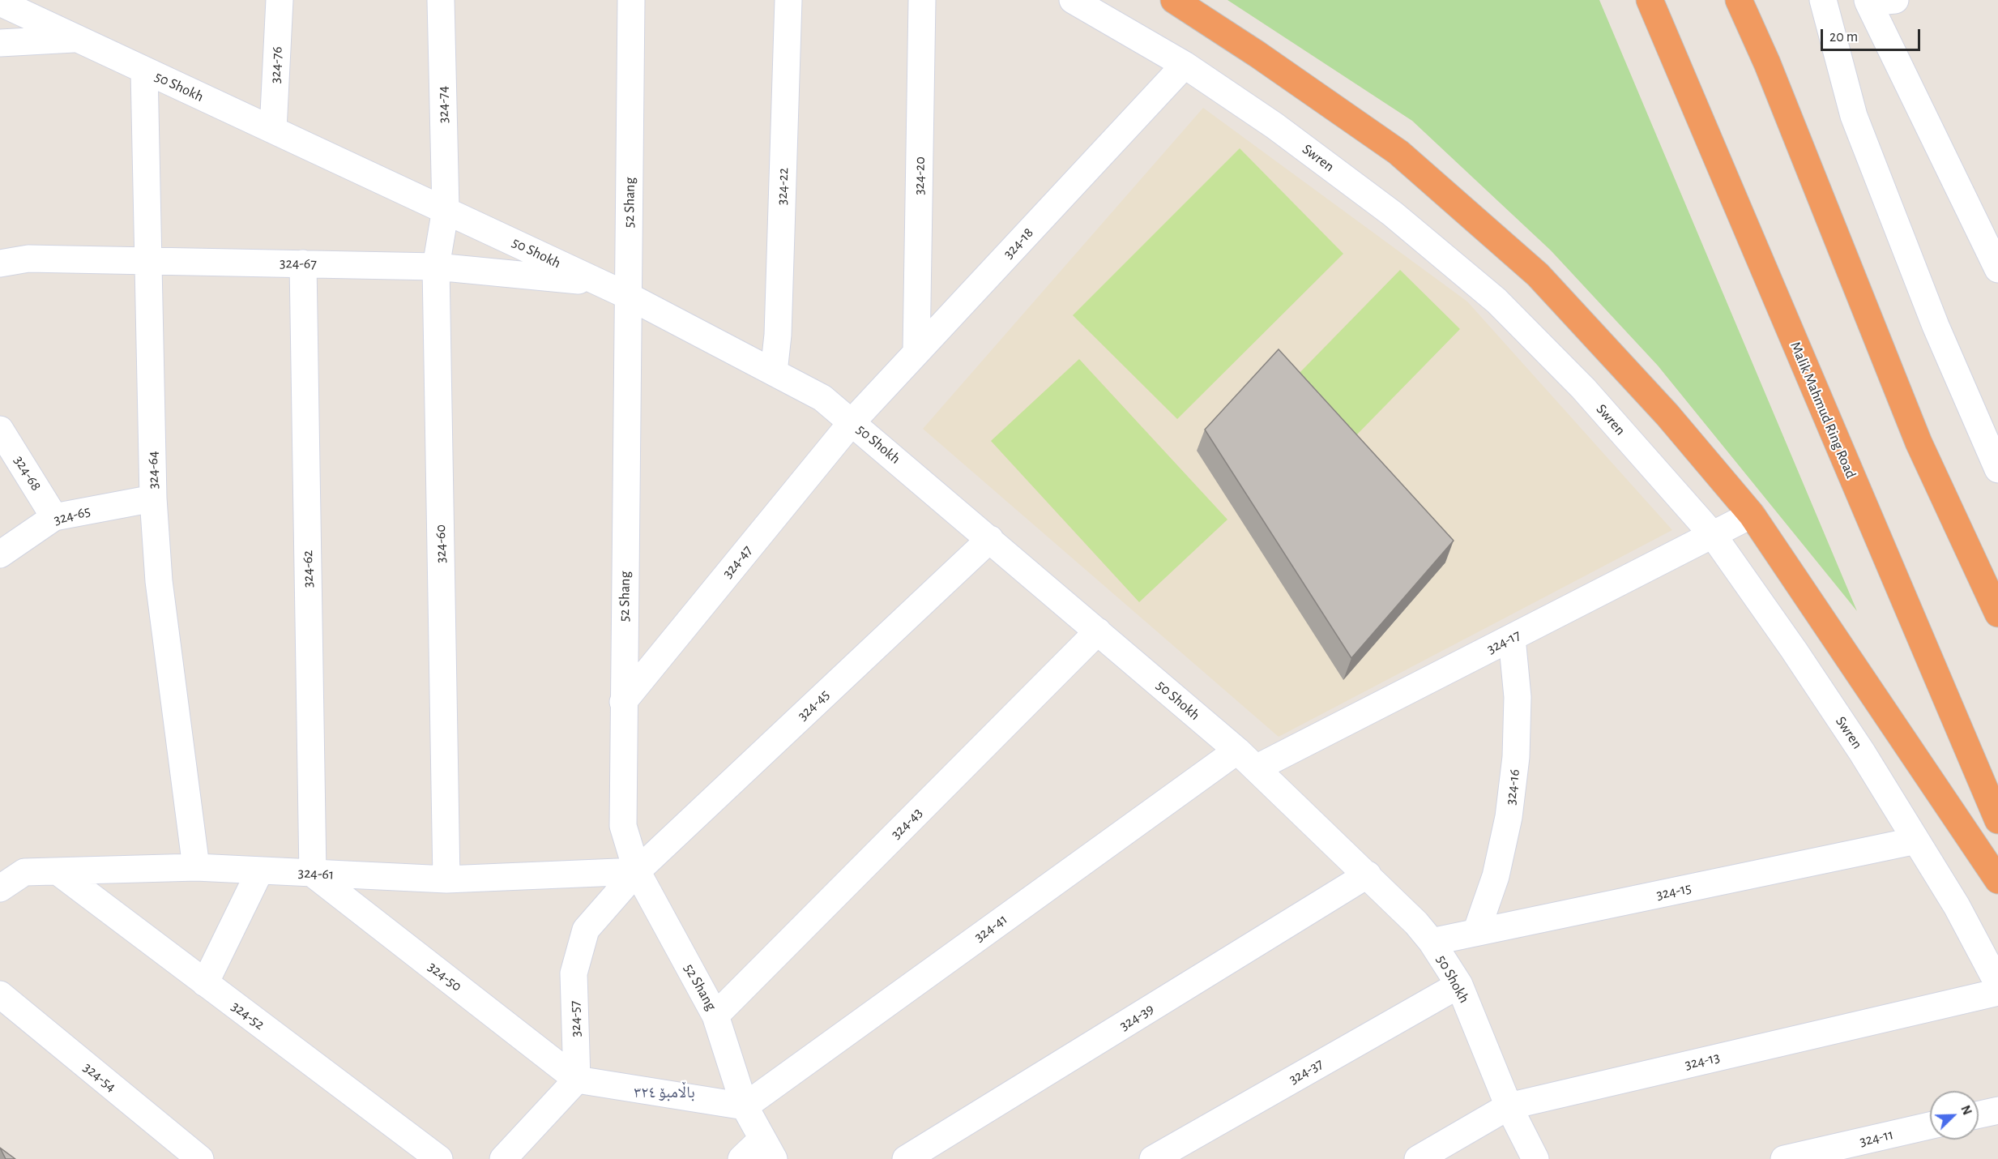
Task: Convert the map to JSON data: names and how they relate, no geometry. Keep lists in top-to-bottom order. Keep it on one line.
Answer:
{"streets":{"highway":["Malik Mahmud Ring Road"],"street":["324-76","50 Shokh","324-74","Swren","324-20","324-22","52 Shang","324-18","324-67","324-64","324-68","324-65","324-60","324-47","324-62","324-17","324-45","324-16","324-43","324-61","324-15","324-41","324-50","324-52","324-39","324-57","324-13","324-37","324-54","324-11"]},"crossings":[["324-76","50 Shokh"],["50 Shokh","324-74"],["50 Shokh","324-22"],["50 Shokh","52 Shang"],["50 Shokh","324-18"],["50 Shokh","324-67"],["50 Shokh","324-64"],["50 Shokh","324-60"],["50 Shokh","324-47"],["50 Shokh","324-17"],["50 Shokh","324-45"],["50 Shokh","324-43"],["50 Shokh","324-15"],["50 Shokh","324-41"],["50 Shokh","324-39"],["50 Shokh","324-13"],["50 Shokh","324-37"],["324-74","324-60"],["Swren","324-18"],["Swren","324-17"],["Swren","324-15"],["324-20","324-18"],["52 Shang","324-47"],["52 Shang","324-45"],["52 Shang","324-43"],["52 Shang","324-61"],["52 Shang","324-41"],["52 Shang","324-57"],["324-18","324-47"],["324-67","324-64"],["324-67","324-60"],["324-67","324-62"],["324-64","324-65"],["324-64","324-61"],["324-68","324-65"],["324-60","324-61"],["324-62","324-61"],["324-62","324-50"],["324-17","324-16"],["324-45","324-61"],["324-45","324-57"],["324-16","324-15"],["324-61","324-50"],["324-61","324-52"],["324-61","324-57"],["324-50","324-57"]],"districts":["باڵامبۆ ٣٢٤"],"scale_bar":"20 m","north":"top right"}
